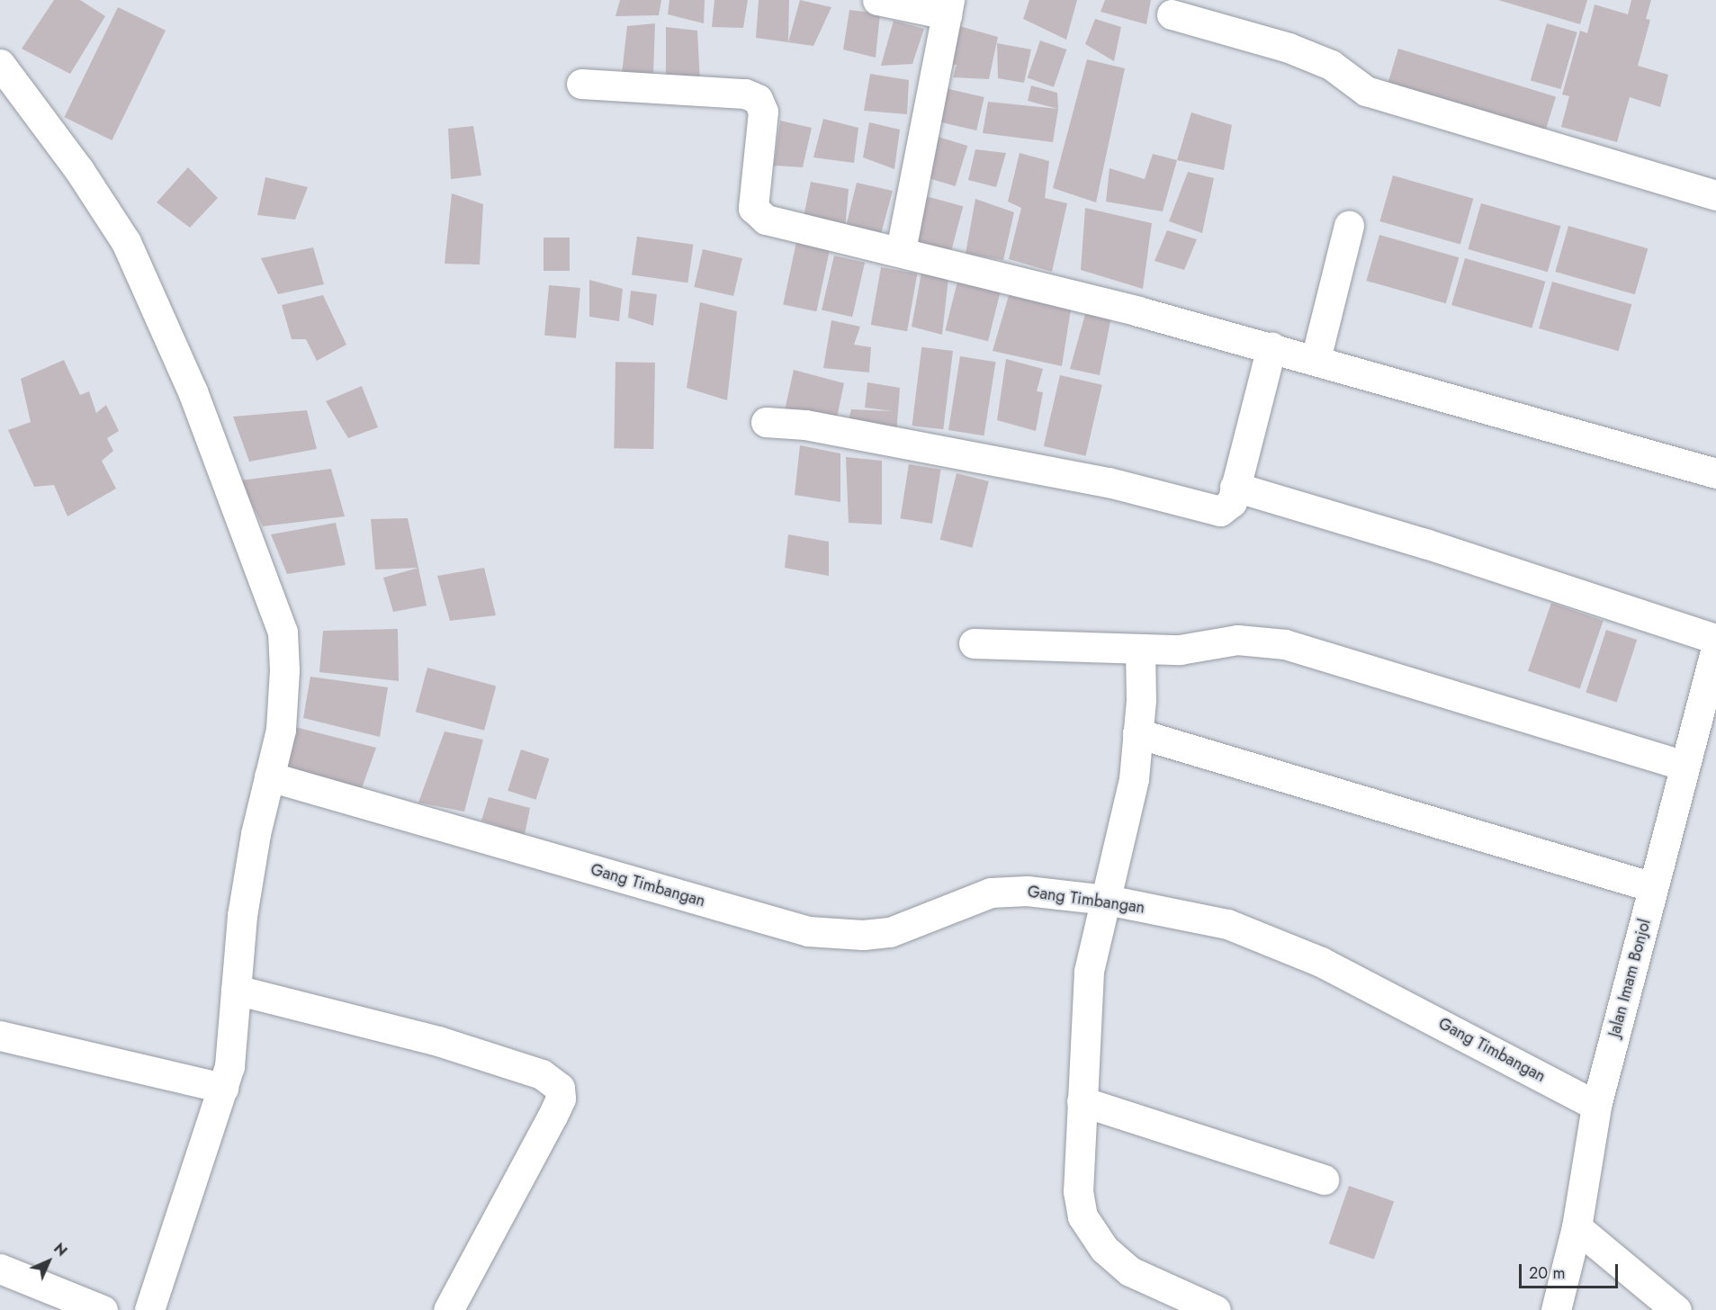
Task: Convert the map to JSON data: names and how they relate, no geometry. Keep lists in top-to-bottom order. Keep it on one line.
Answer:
{"streets":{"main road":["Gang Timbangan","Jalan Imam Bonjol"]},"crossings":[["Gang Timbangan","Jalan Imam Bonjol"]],"scale_bar":"20 m","north":"top right"}
